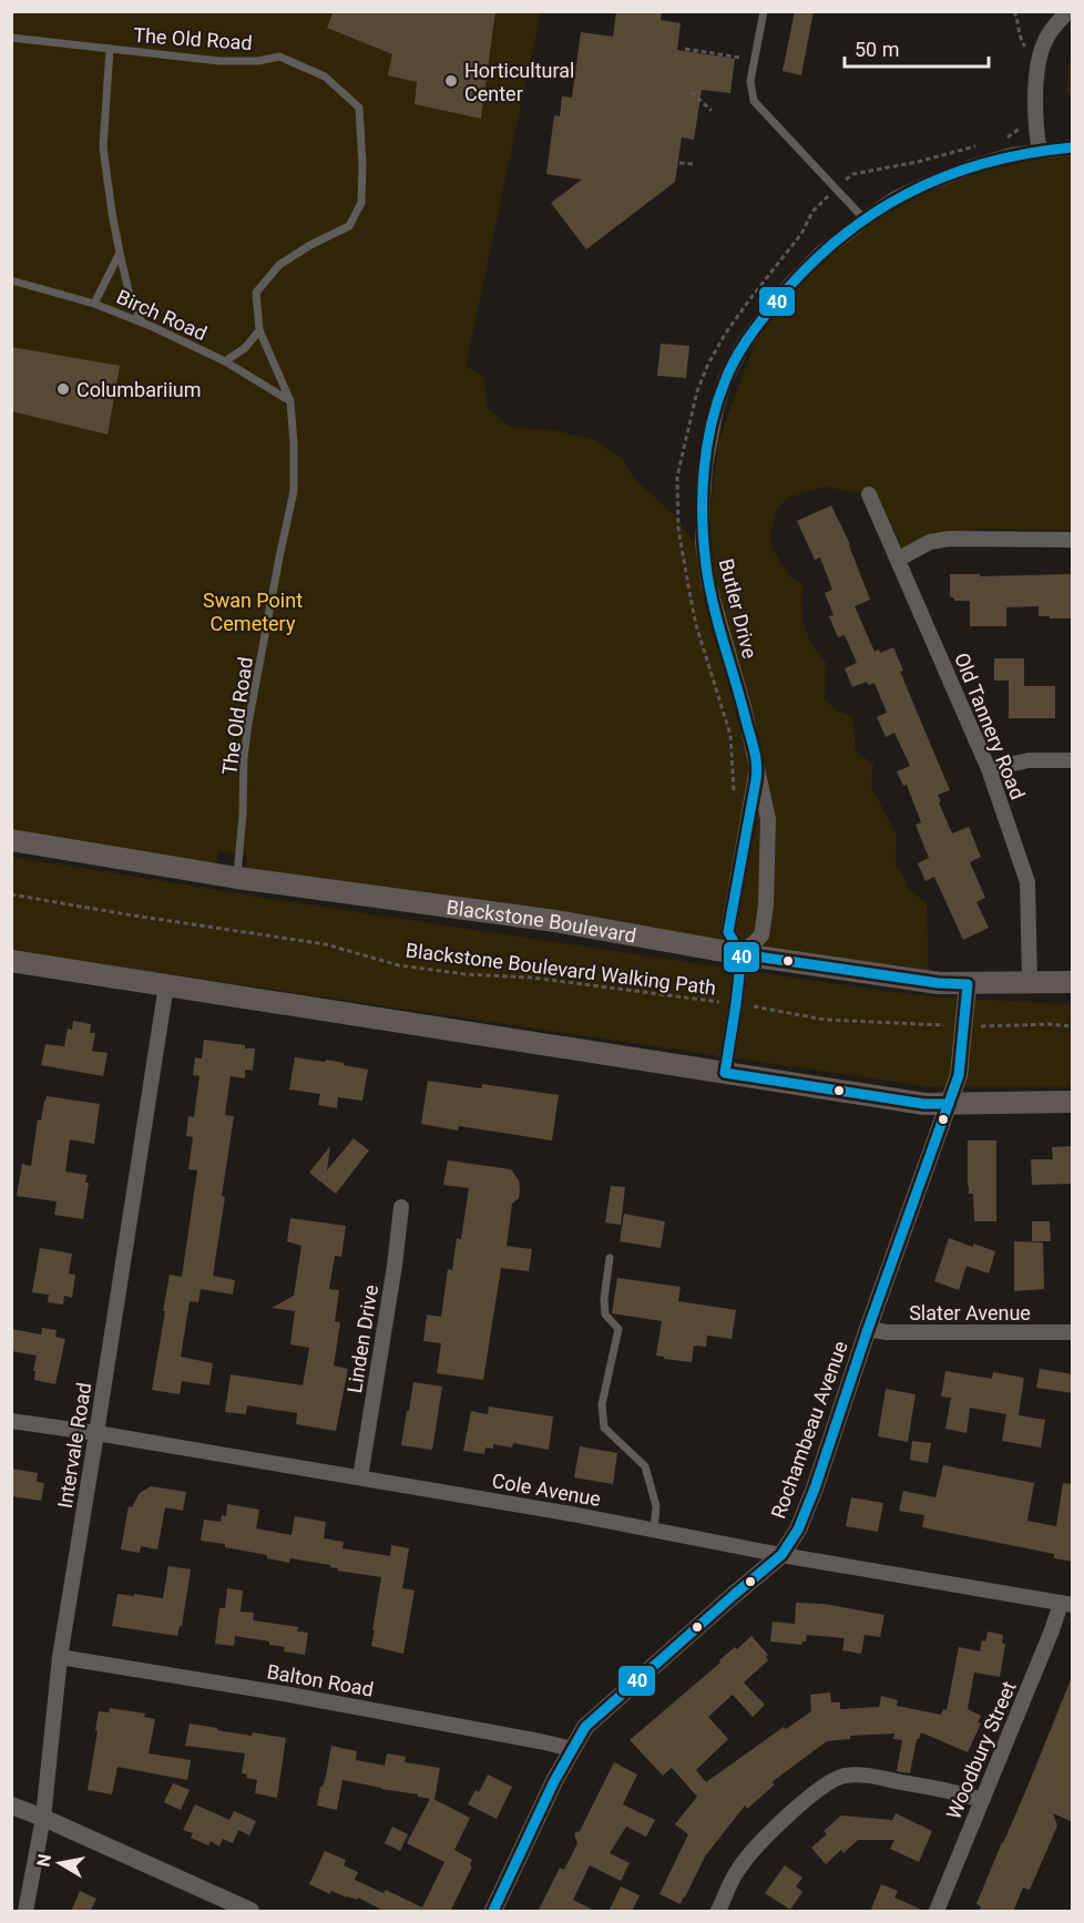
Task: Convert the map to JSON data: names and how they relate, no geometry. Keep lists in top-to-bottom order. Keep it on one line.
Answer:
{"streets":{"main road":["Blackstone Boulevard"],"street":["Butler Drive","Old Tannery Road","Slater Avenue","Linden Drive","Rochambeau Avenue","Intervale Road","Cole Avenue","Balton Road","Woodbury Street"],"lane":["The Old Road","Birch Road"],"path":["Blackstone Boulevard Walking Path"]},"crossings":[["The Old Road","Birch Road"],["The Old Road","Blackstone Boulevard"],["Butler Drive","Blackstone Boulevard"],["Butler Drive","Blackstone Boulevard Walking Path"],["Old Tannery Road","Blackstone Boulevard"],["Blackstone Boulevard","Rochambeau Avenue"],["Blackstone Boulevard Walking Path","Rochambeau Avenue"],["Slater Avenue","Rochambeau Avenue"],["Linden Drive","Cole Avenue"],["Rochambeau Avenue","Cole Avenue"],["Rochambeau Avenue","Balton Road"],["Intervale Road","Cole Avenue"],["Intervale Road","Balton Road"],["Cole Avenue","Woodbury Street"]],"parks":["Swan Point Cemetery"],"places":["Horticultural Center","Columbariium"],"lines":["transit line 40"],"scale_bar":"50 m","north":"left"}
